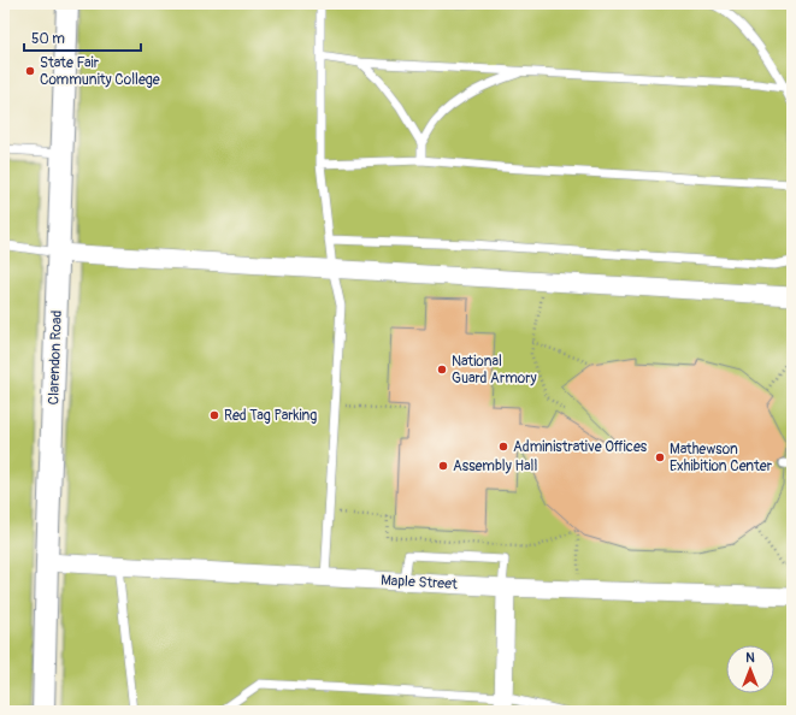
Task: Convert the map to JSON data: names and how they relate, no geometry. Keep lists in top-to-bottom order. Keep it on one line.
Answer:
{"streets":{"street":["Clarendon Road","Maple Street"]},"crossings":[["Clarendon Road","Maple Street"]],"places":["State Fair Community College","National Guard Armory","Red Tag Parking","Administrative Offices","Mathewson Exhibition Center","Assembly Hall"],"scale_bar":"50 m","north":"top"}
